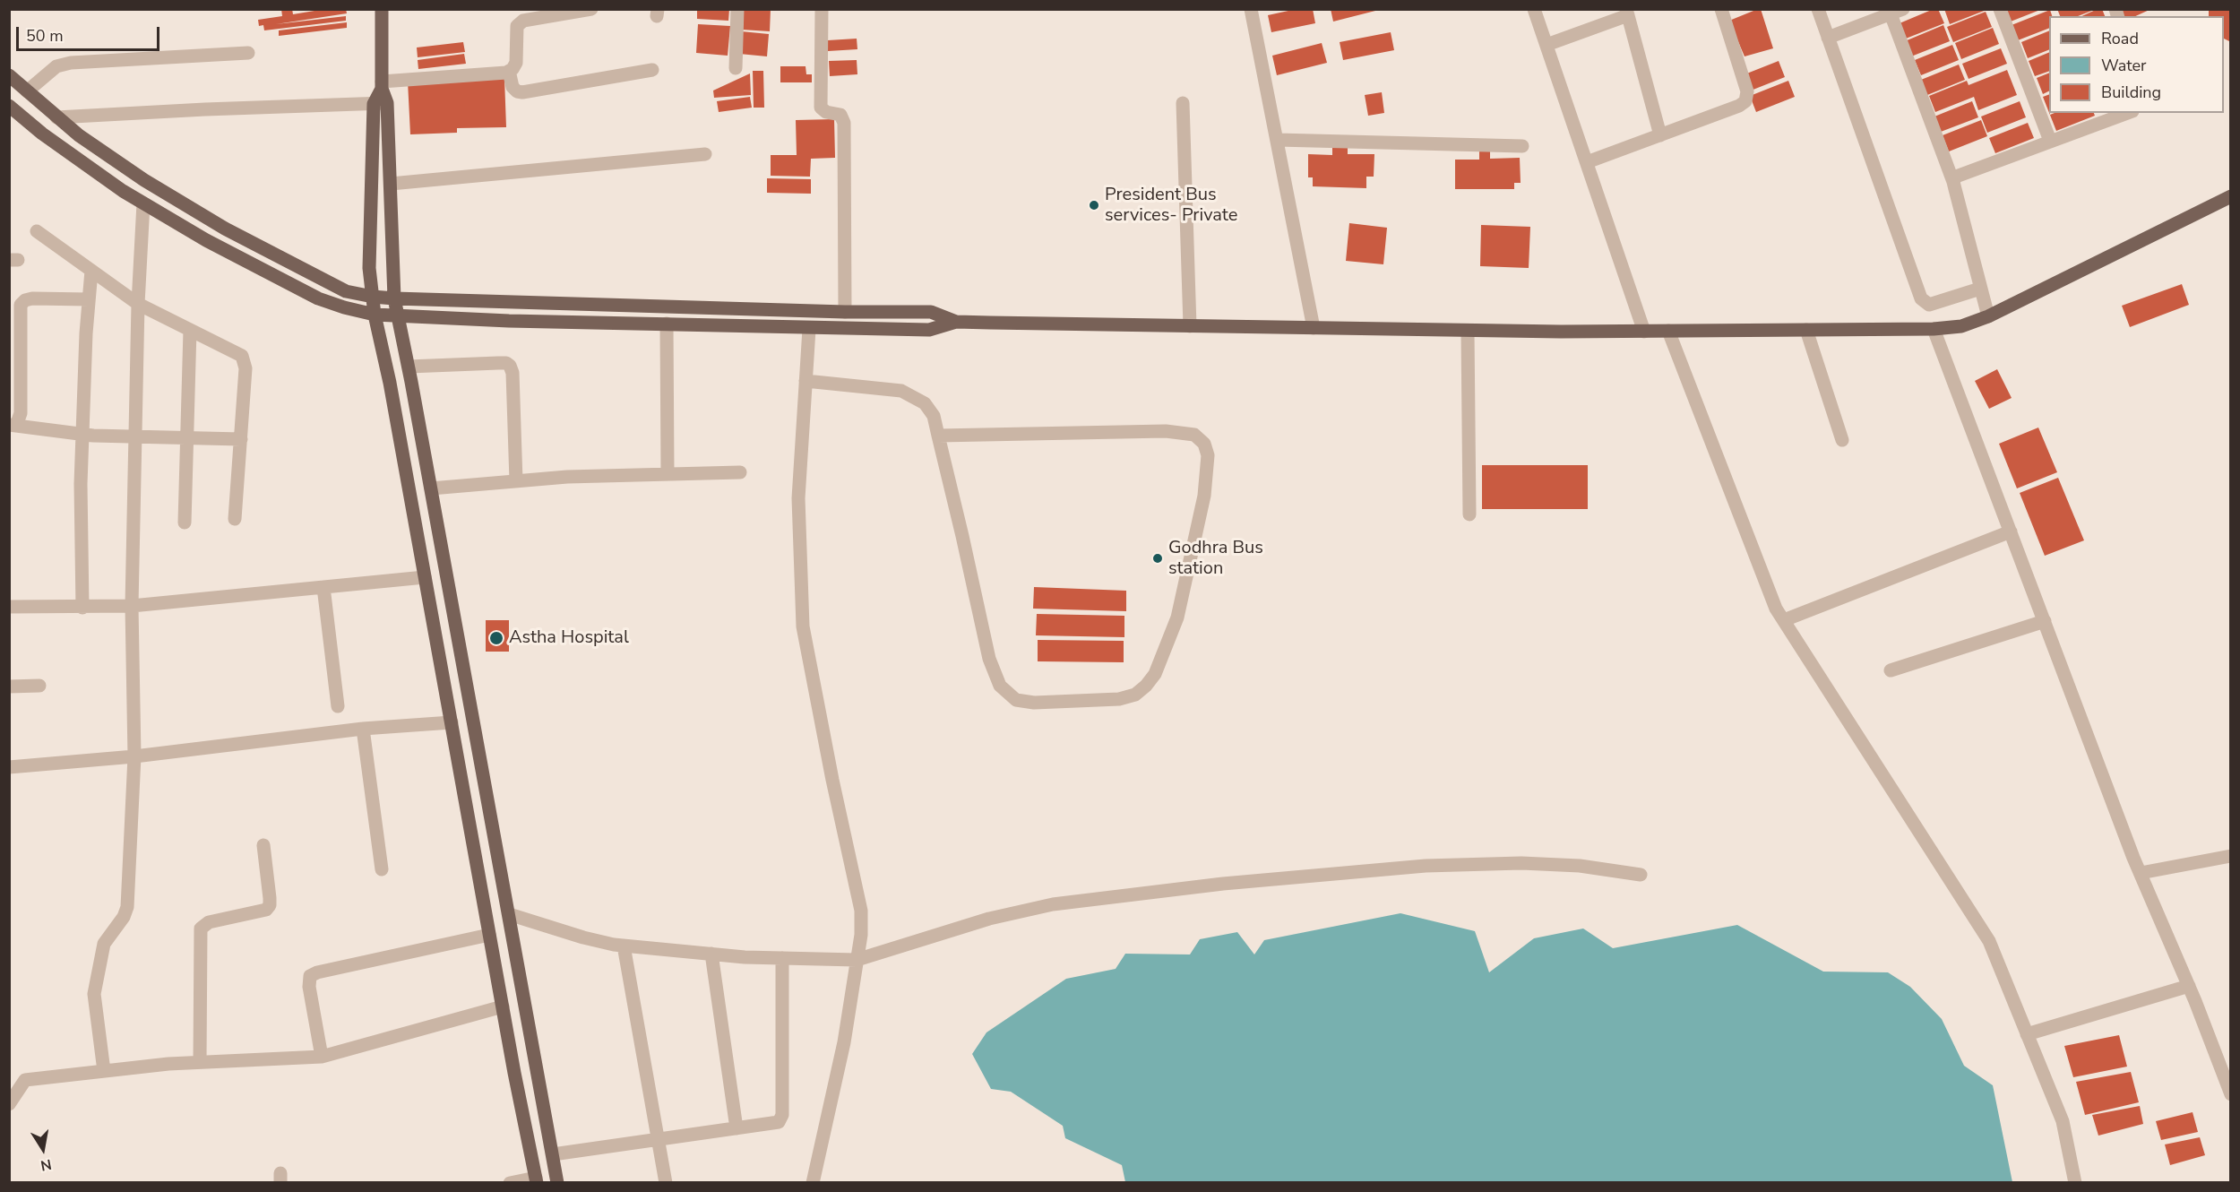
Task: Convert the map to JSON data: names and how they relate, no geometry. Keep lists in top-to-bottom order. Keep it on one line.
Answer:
{"places":["President Bus services- Private","Godhra Bus station","Astha Hospital"],"legend":["Road","Water","Building"],"scale_bar":"50 m","north":"bottom"}
